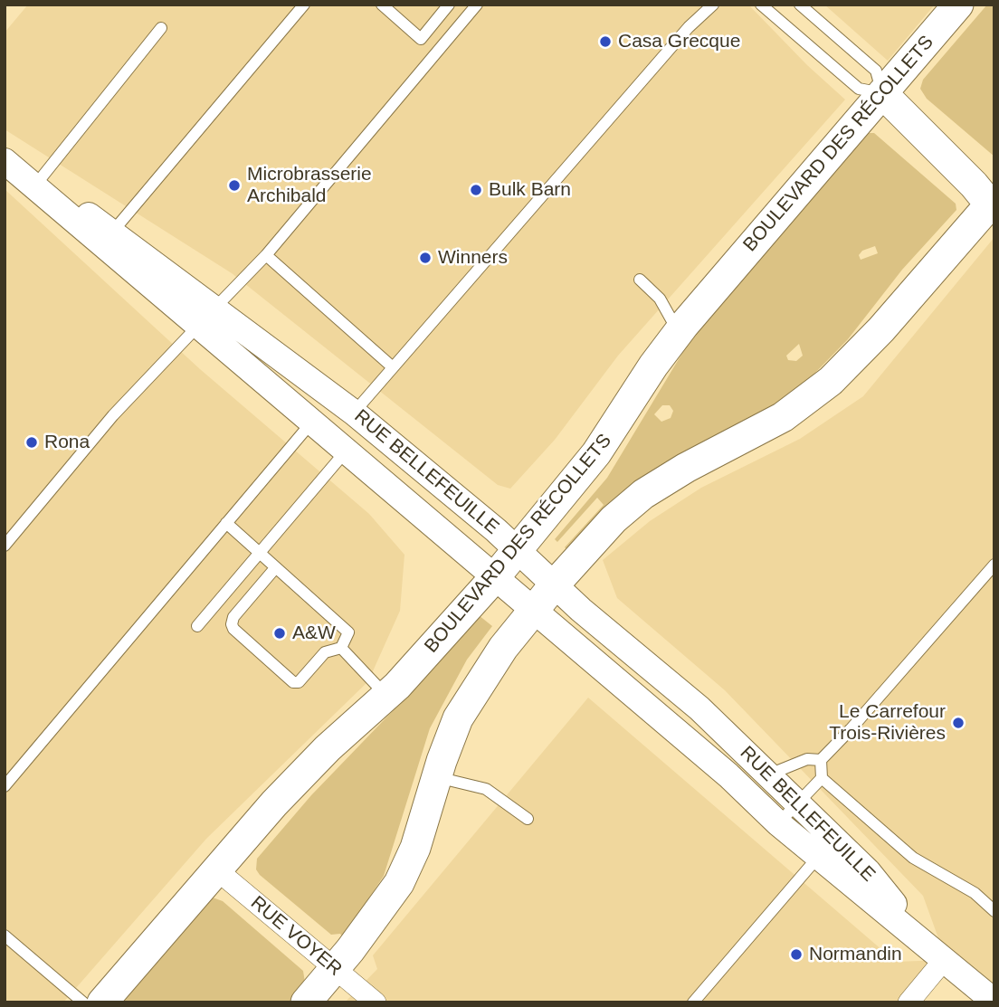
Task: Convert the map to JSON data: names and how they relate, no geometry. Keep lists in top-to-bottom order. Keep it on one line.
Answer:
{"streets":{"main road":["BOULEVARD DES RÉCOLLETS"],"street":["RUE BELLEFEUILLE","RUE VOYER"]},"crossings":[["BOULEVARD DES RÉCOLLETS","RUE BELLEFEUILLE"],["BOULEVARD DES RÉCOLLETS","RUE VOYER"]],"places":["Casa Grecque","Microbrasserie Archibald","Bulk Barn","Winners","Rona","A&W","Le Carrefour Trois-Rivières","Normandin"]}
